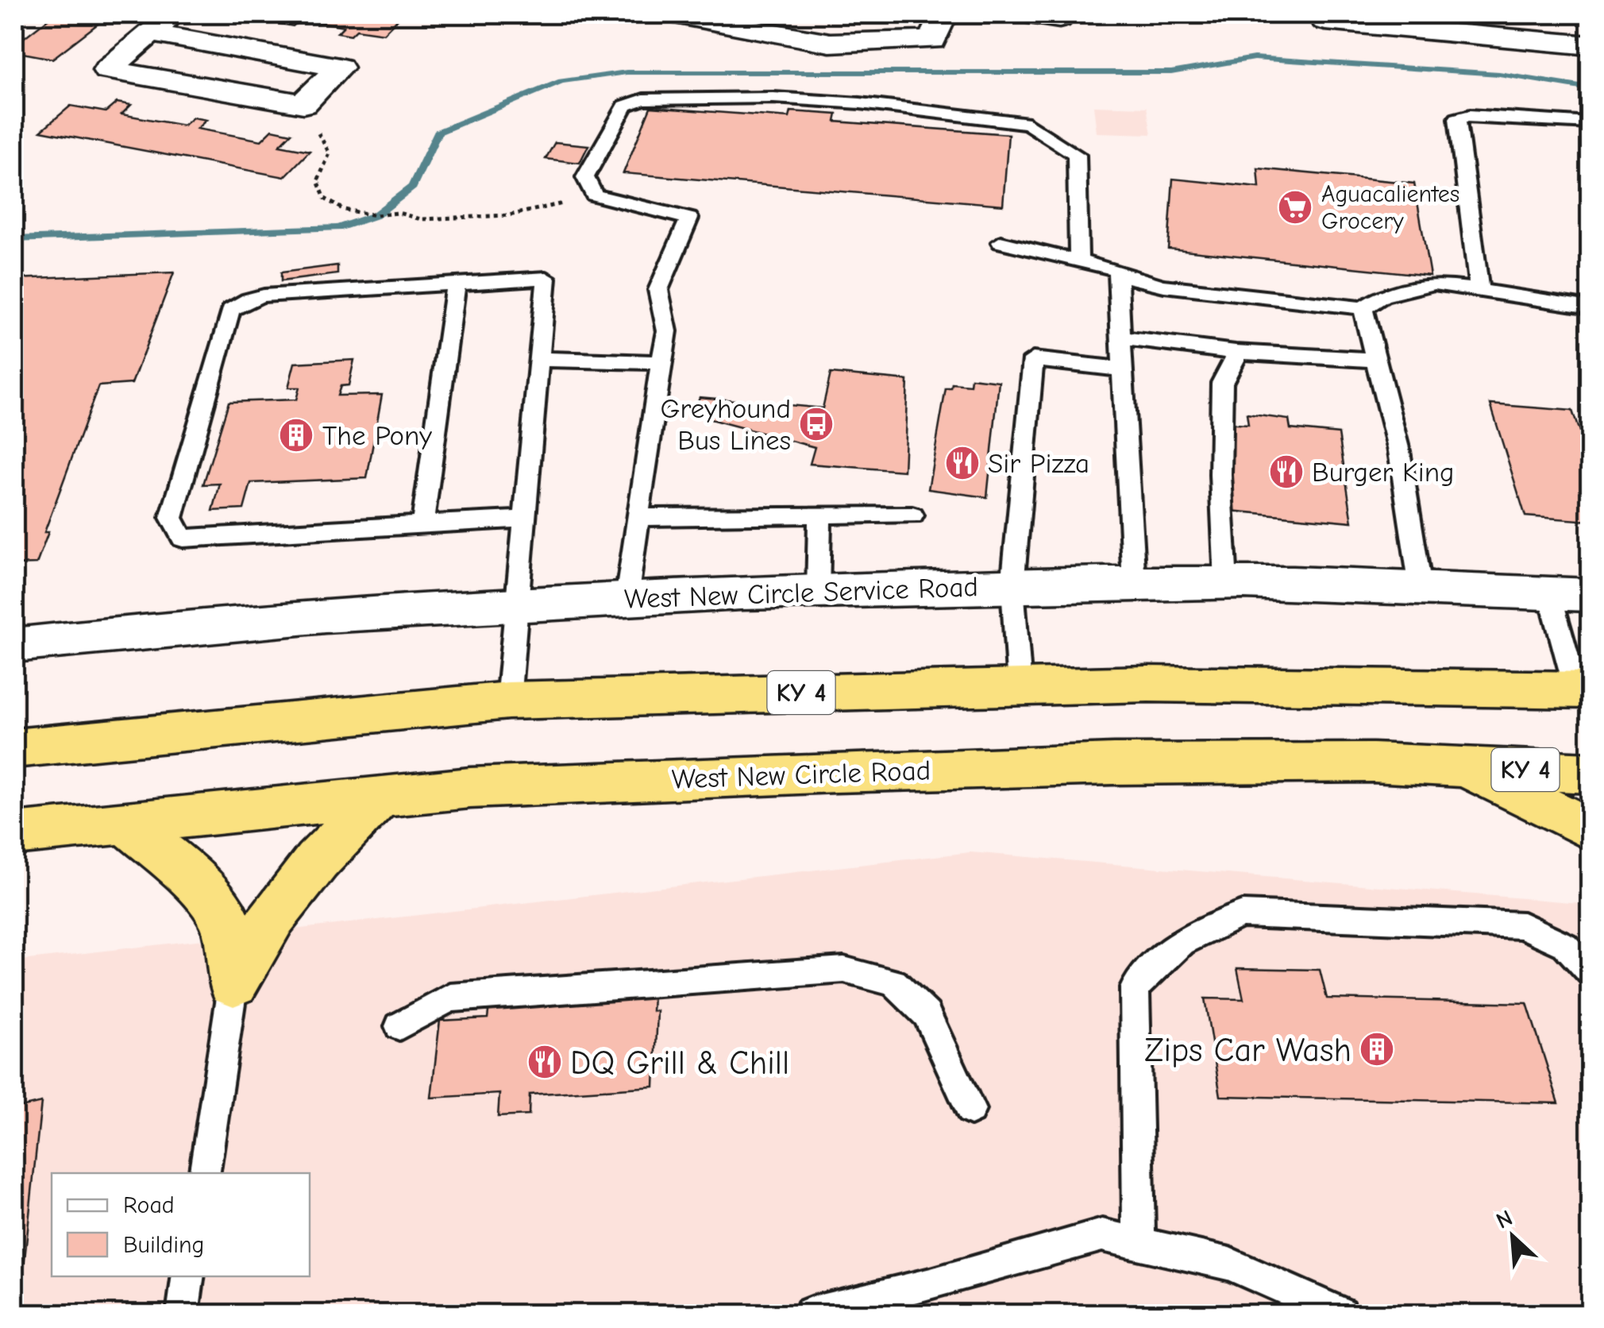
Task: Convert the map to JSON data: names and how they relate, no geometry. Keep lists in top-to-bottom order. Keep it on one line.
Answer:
{"streets":{"highway":["KY 4","West New Circle Road"],"street":["West New Circle Service Road"]},"places":{"supermarket":["Aguacalientes Grocery"],"bus stop":["Greyhound Bus Lines"],"building":["The Pony","Zips Car Wash"],"restaurant":["Sir Pizza","Burger King","DQ Grill & Chill"]},"legend":["Road","Building"],"north":"top left"}
